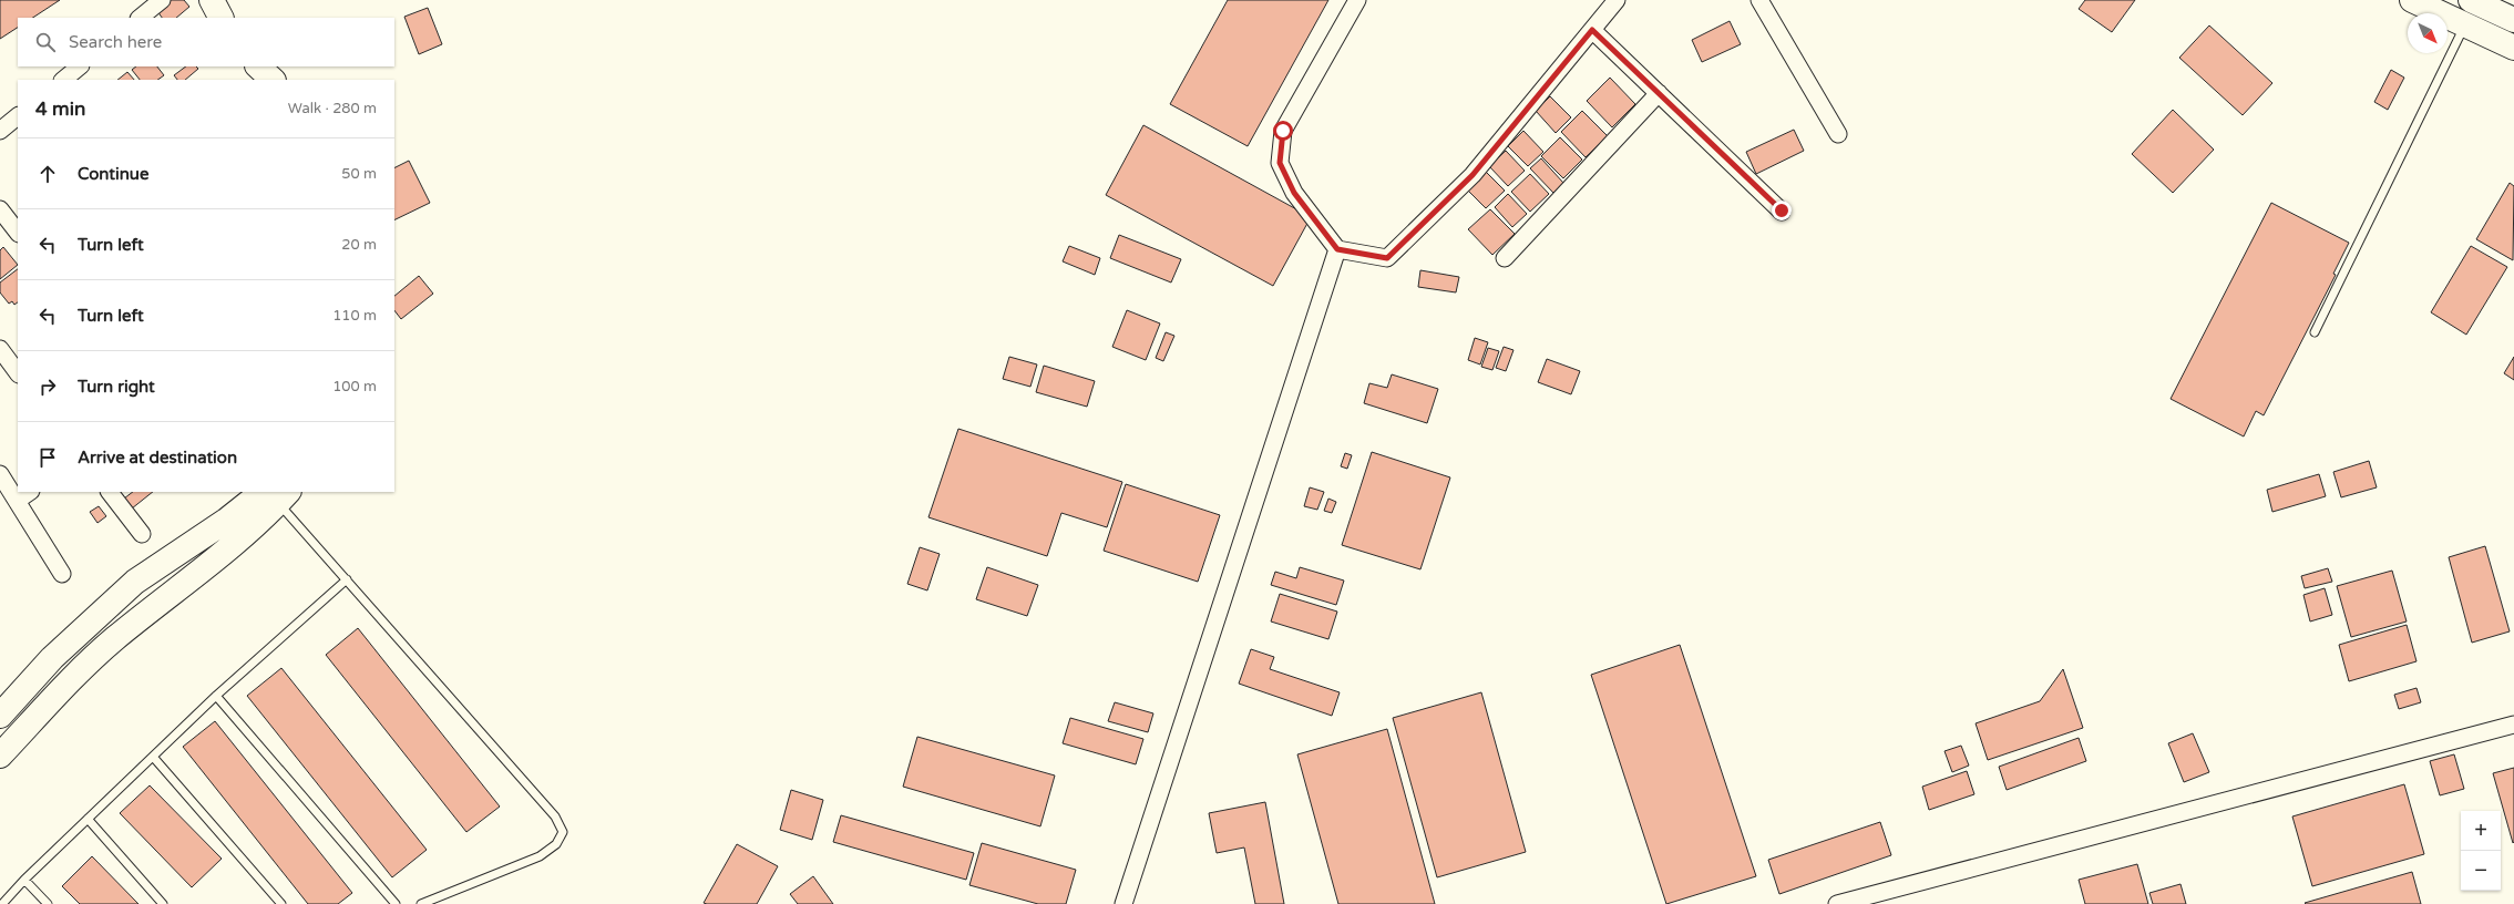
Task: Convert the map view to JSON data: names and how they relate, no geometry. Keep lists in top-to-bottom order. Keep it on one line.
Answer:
{"north":"bottom right","page":{"search":"Search here","heading":["4 min","Walk · 280 m"],"list":[["Continue","50 m"],["Turn left","20 m"],["Turn left","110 m"],["Turn right","100 m"],"Arrive at destination"],"map_buttons":["+","−"]}}
